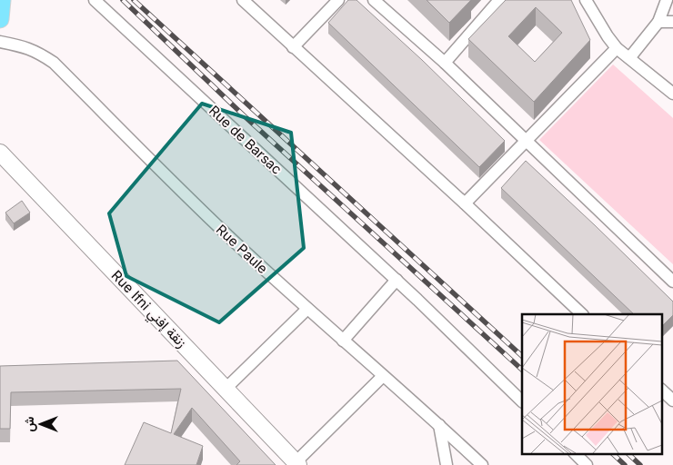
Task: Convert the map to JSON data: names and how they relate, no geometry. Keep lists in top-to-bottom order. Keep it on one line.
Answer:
{"streets":{"street":["Rue de Barsac","Rue Paule","Rue Ifni زنقة إفني"]},"north":"left"}
